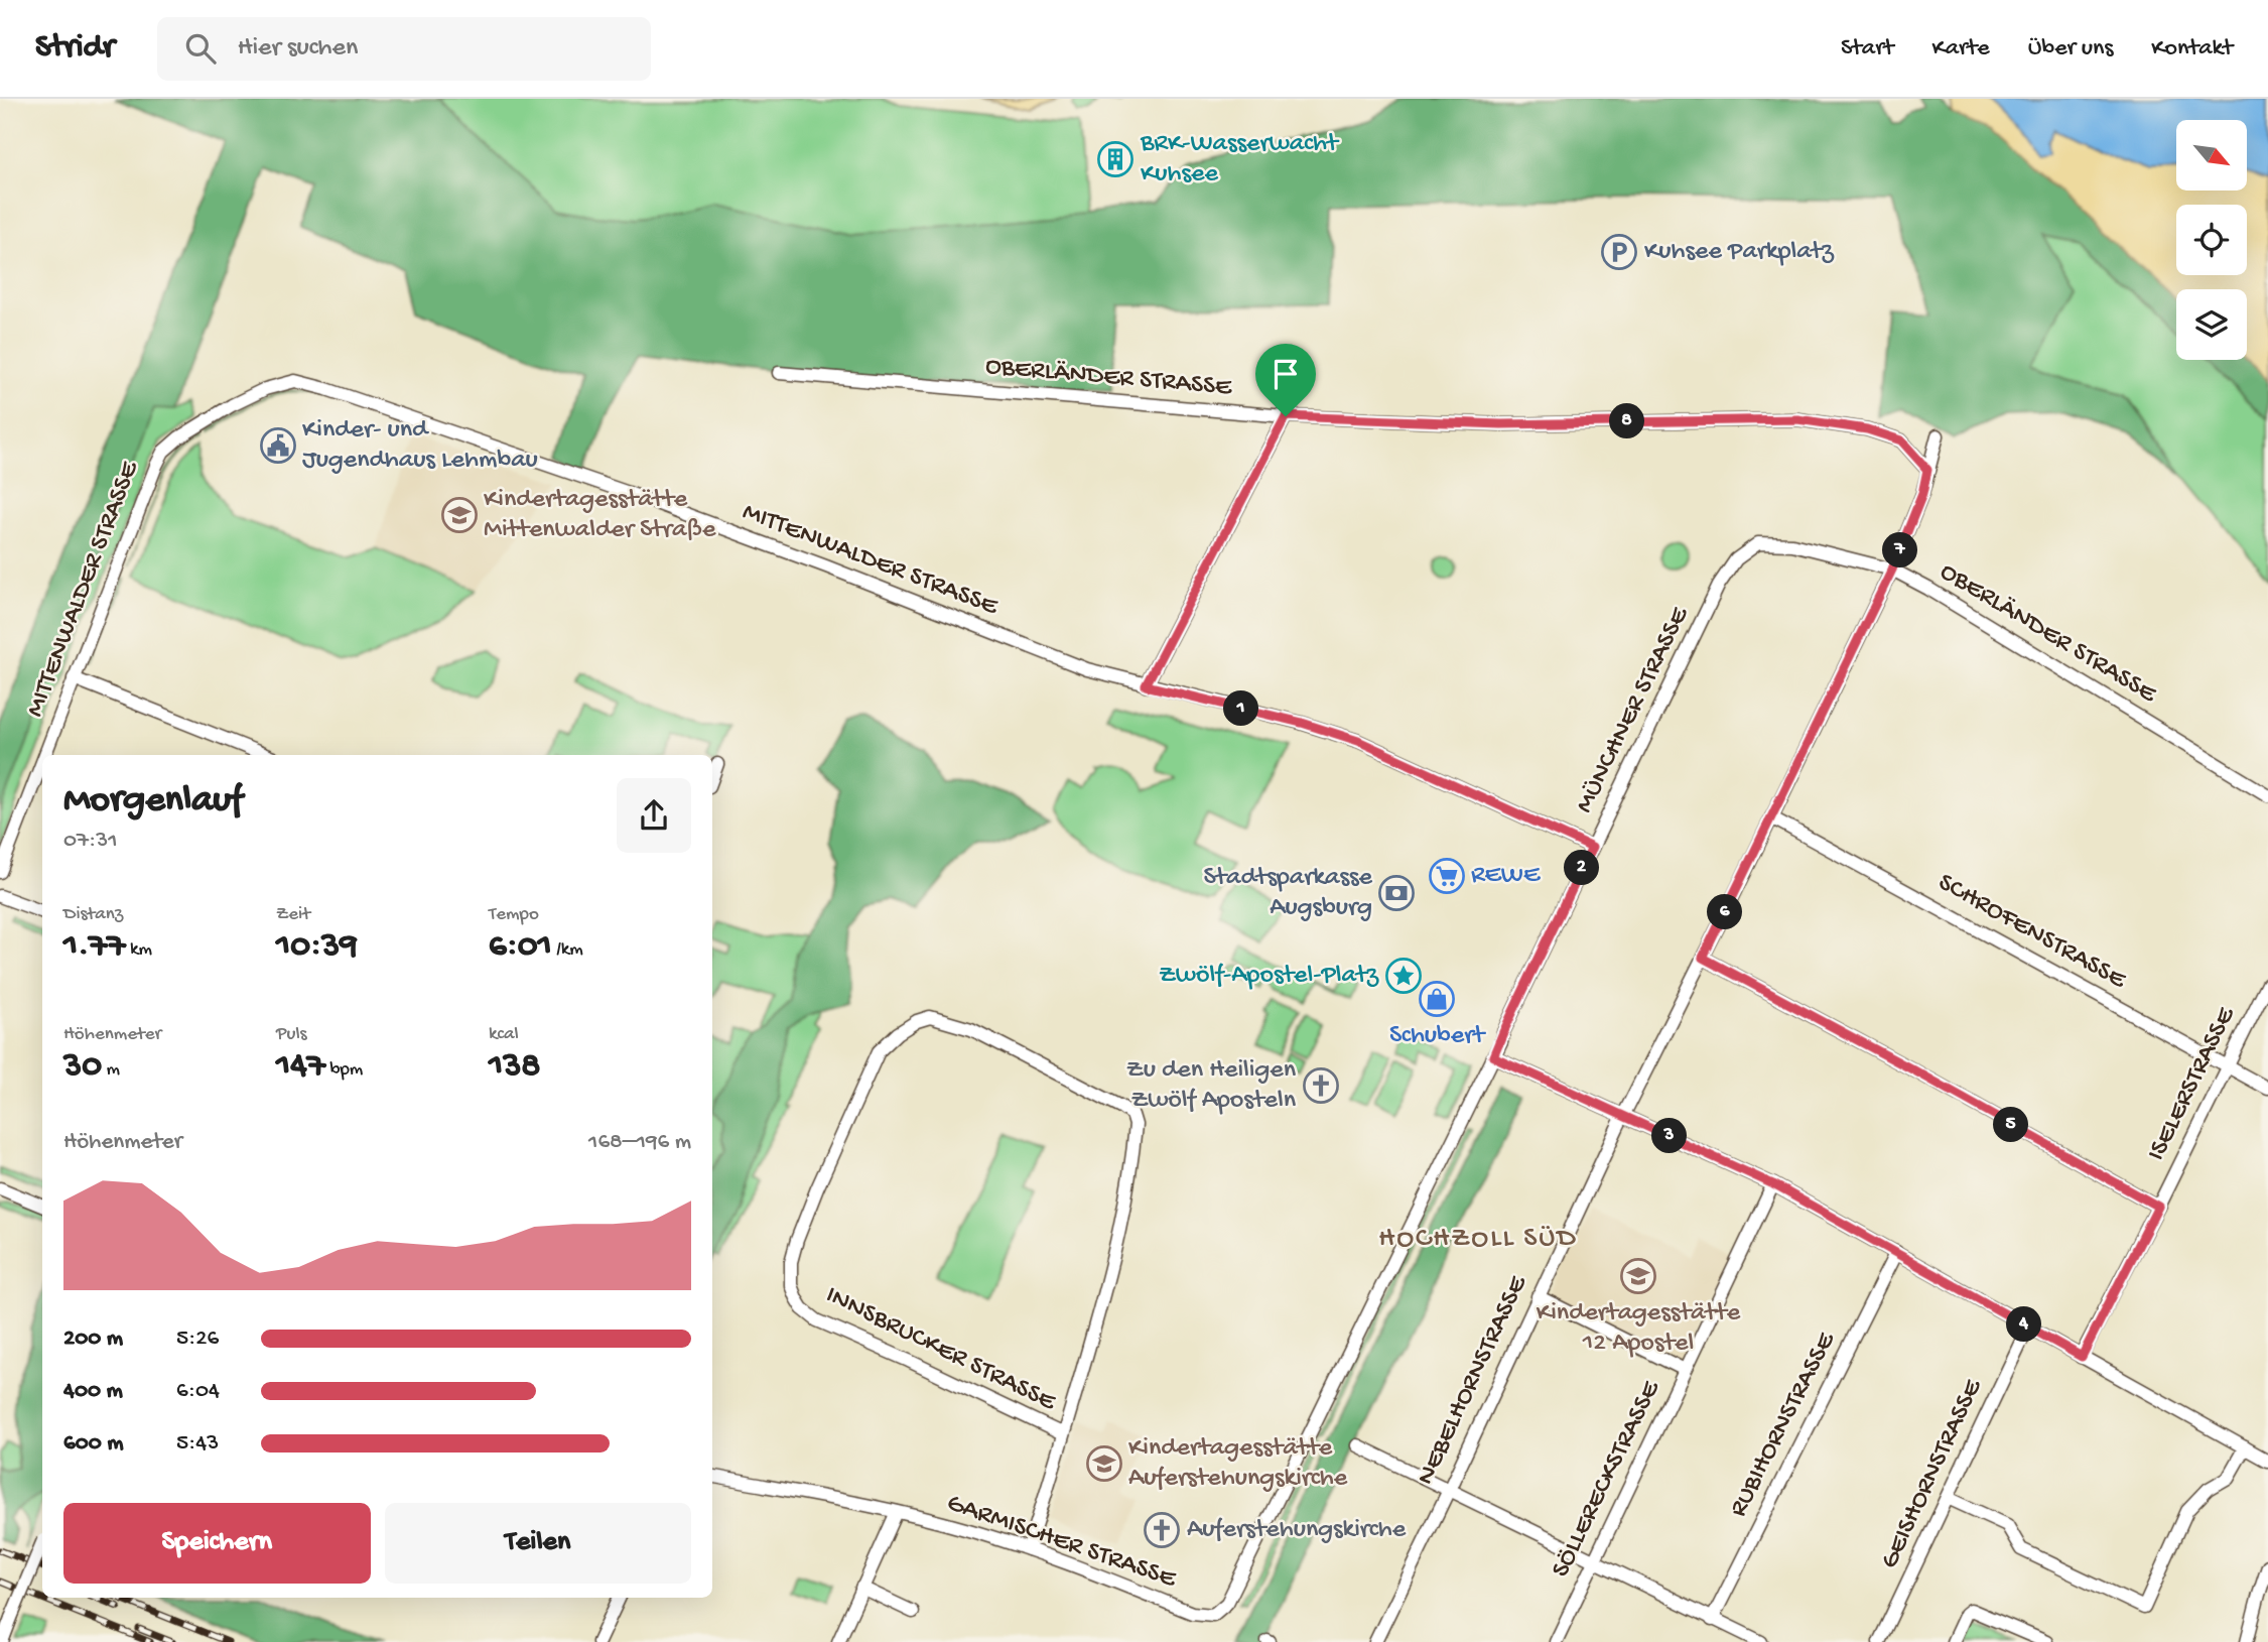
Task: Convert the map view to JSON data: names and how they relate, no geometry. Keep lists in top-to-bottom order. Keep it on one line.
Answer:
{"streets":{"street":["OBERLÄNDER STRASSE","MITTENWALDER STRASSE","MÜNCHNER STRASSE","SCHROFENSTRASSE","ISELERSTRASSE","INNSBRUCKER STRASSE","NEBELHORNSTRASSE","RUBIHORNSTRASSE","GEISHORNSTRASSE","SÖLLERECKSTRASSE","GARMISCHER STRASSE"]},"crossings":[["OBERLÄNDER STRASSE","MÜNCHNER STRASSE"],["OBERLÄNDER STRASSE","NEBELHORNSTRASSE"],["MITTENWALDER STRASSE","MÜNCHNER STRASSE"],["MÜNCHNER STRASSE","NEBELHORNSTRASSE"],["MÜNCHNER STRASSE","GARMISCHER STRASSE"],["SCHROFENSTRASSE","ISELERSTRASSE"],["SCHROFENSTRASSE","NEBELHORNSTRASSE"],["INNSBRUCKER STRASSE","GARMISCHER STRASSE"]],"districts":["HOCHZOLL SÜD"],"places":{"building":["BRK-Wasserwacht Kuhsee"],"parking":["Kuhsee Parkplatz"],"public building":["Kinder- und Jugendhaus Lehmbau"],"school or university":["Kindertagesstätte Mittenwalder Straße","Kindertagesstätte 12 Apostel","Kindertagesstätte Auferstehungskirche"],"supermarket":["REWE"],"bank":["Stadtsparkasse Augsburg"],"place":["Zwölf-Apostel-Platz"],"shop":["Schubert"],"church":["Zu den Heiligen Zwölf Aposteln","Auferstehungskirche"]},"north":"bottom right","page":{"header":"Stridr","search":"Hier suchen","nav":["Start","Karte","Über uns","Kontakt"],"pins":["8","7","1","2","6","5","3","4"],"heading":["Morgenlauf","07:31"],"stats":[["Distanz","1.77 km"],["Zeit","10:39"],["Tempo","6:01 /km"],["Höhenmeter","30 m"],["Puls","147 bpm"],["kcal","138"]],"chart":["Höhenmeter","168–196 m"],"list":[{"name":"200 m","note":"5:26"},{"name":"400 m","note":"6:04"},{"name":"600 m","note":"5:43"}],"buttons":["Speichern","Teilen"]}}
